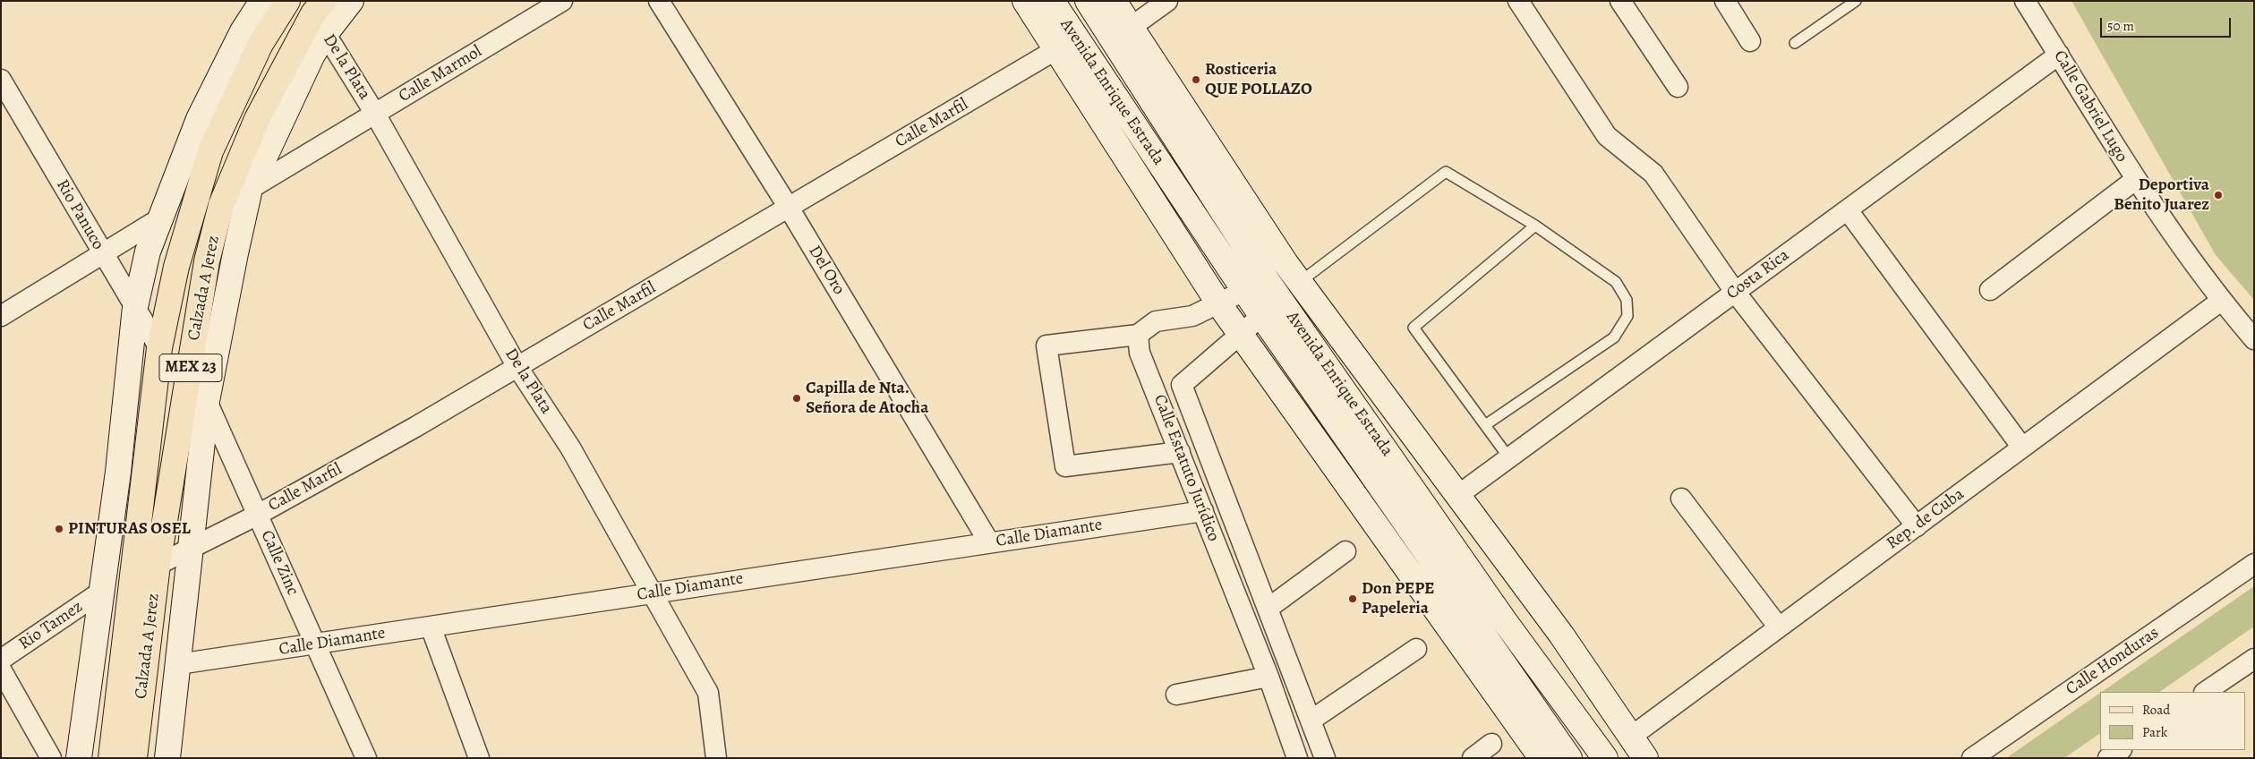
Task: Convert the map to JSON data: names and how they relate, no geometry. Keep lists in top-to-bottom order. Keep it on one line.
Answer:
{"streets":{"main road":["Calzada A Jerez","MEX 23"],"street":["De la Plata","Calle Marmol","Avenida Enrique Estrada","Calle Gabriel Lugo","Calle Marfil","Rio Panuco","Del Oro","Costa Rica","Calle Estatuto Jurídico","Rep. de Cuba","Calle Diamante","Calle Zinc","Rio Tamez","Calle Honduras"]},"crossings":[["De la Plata","Calle Marmol"],["De la Plata","Calle Marfil"],["De la Plata","Calzada A Jerez"],["De la Plata","Calle Diamante"],["Avenida Enrique Estrada","Calle Marfil"],["Avenida Enrique Estrada","Calle Estatuto Jurídico"],["Calle Gabriel Lugo","Costa Rica"],["Calle Gabriel Lugo","Rep. de Cuba"],["Calle Marfil","Del Oro"],["Calle Marfil","Calzada A Jerez"],["Calle Marfil","Calle Zinc"],["Rio Panuco","Calzada A Jerez"],["Del Oro","Calle Diamante"],["Calzada A Jerez","Calle Zinc"],["Calle Estatuto Jurídico","Calle Diamante"],["Calle Diamante","Calle Zinc"]],"places":["Rosticeria QUE POLLAZO","Deportiva Benito Juarez","Capilla de Nta. Señora de Atocha","PINTURAS OSEL","Don PEPE Papeleria"],"legend":["Road","Park"],"scale_bar":"50 m"}
